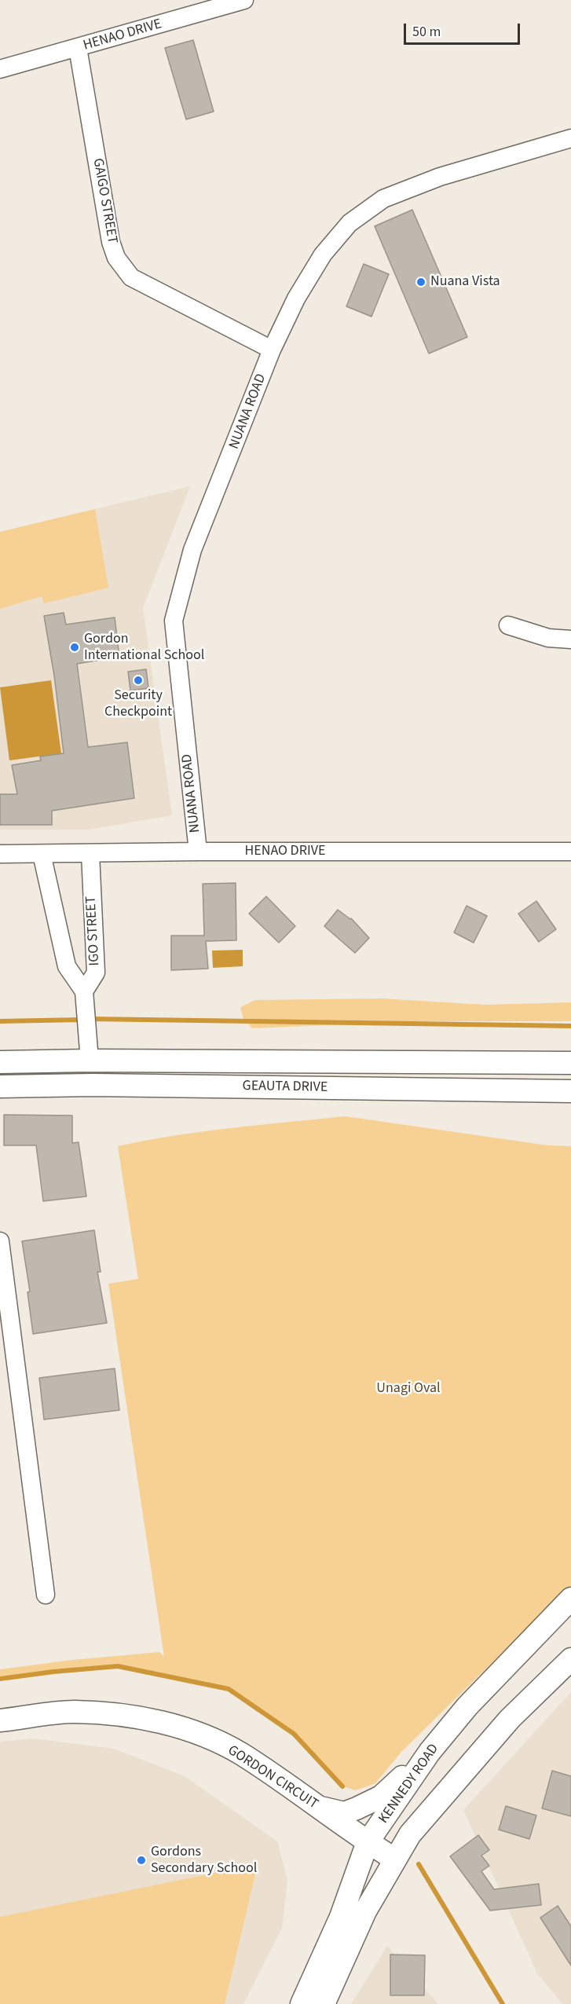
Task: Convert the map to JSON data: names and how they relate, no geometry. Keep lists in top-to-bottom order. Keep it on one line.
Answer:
{"streets":{"main road":["GEAUTA DRIVE","GORDON CIRCUIT","KENNEDY ROAD"],"street":["HENAO DRIVE","GAIGO STREET","NUANA ROAD","IGO STREET"]},"crossings":[["HENAO DRIVE","GAIGO STREET"],["HENAO DRIVE","NUANA ROAD"],["HENAO DRIVE","IGO STREET"],["GAIGO STREET","NUANA ROAD"],["GORDON CIRCUIT","KENNEDY ROAD"]],"parks":["Unagi Oval"],"places":["Nuana Vista","Gordon International School","Security Checkpoint","Gordons Secondary School"],"scale_bar":"50 m"}
